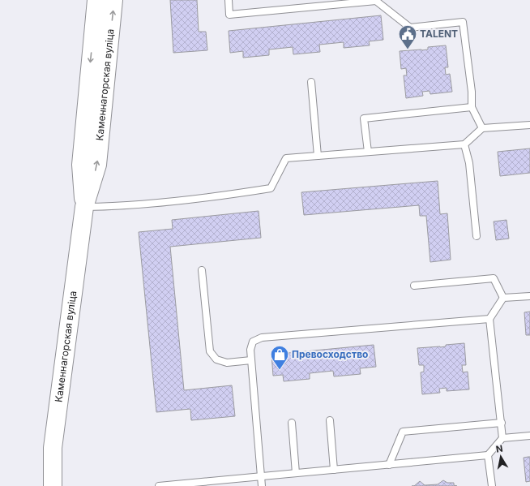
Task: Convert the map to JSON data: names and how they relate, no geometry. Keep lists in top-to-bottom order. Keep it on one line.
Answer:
{"streets":{"main road":["Каменнагорская вуліца"]},"places":{"public building":["TALENT"],"shop":["Превосходство"]},"north":"top"}
